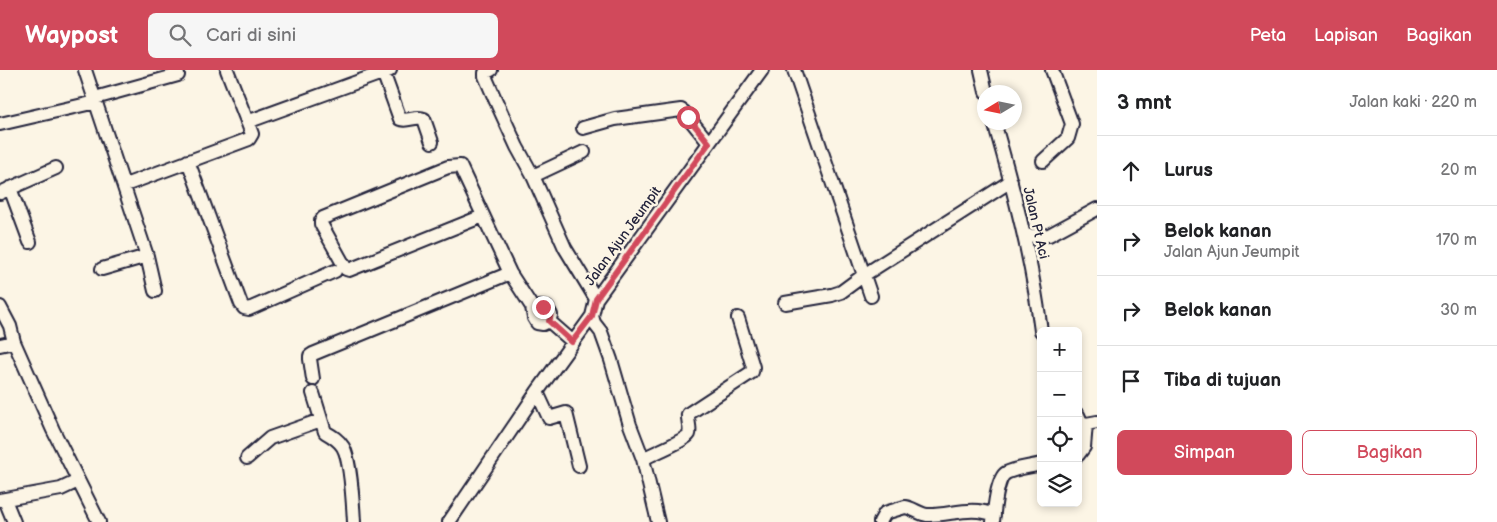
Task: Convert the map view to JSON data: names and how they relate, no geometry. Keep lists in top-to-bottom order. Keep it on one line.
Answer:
{"streets":{"street":["Jalan Pt Aci","Jalan Ajun Jeumpit"]},"north":"left","page":{"header":"Waypost","search":"Cari di sini","nav":["Peta","Lapisan","Bagikan"],"heading":["3 mnt","Jalan kaki · 220 m"],"list":[["Lurus","20 m"],["Belok kanan","Jalan Ajun Jeumpit","170 m"],["Belok kanan","30 m"],"Tiba di tujuan"],"map_buttons":["+","−"],"buttons":["Simpan","Bagikan"]}}
